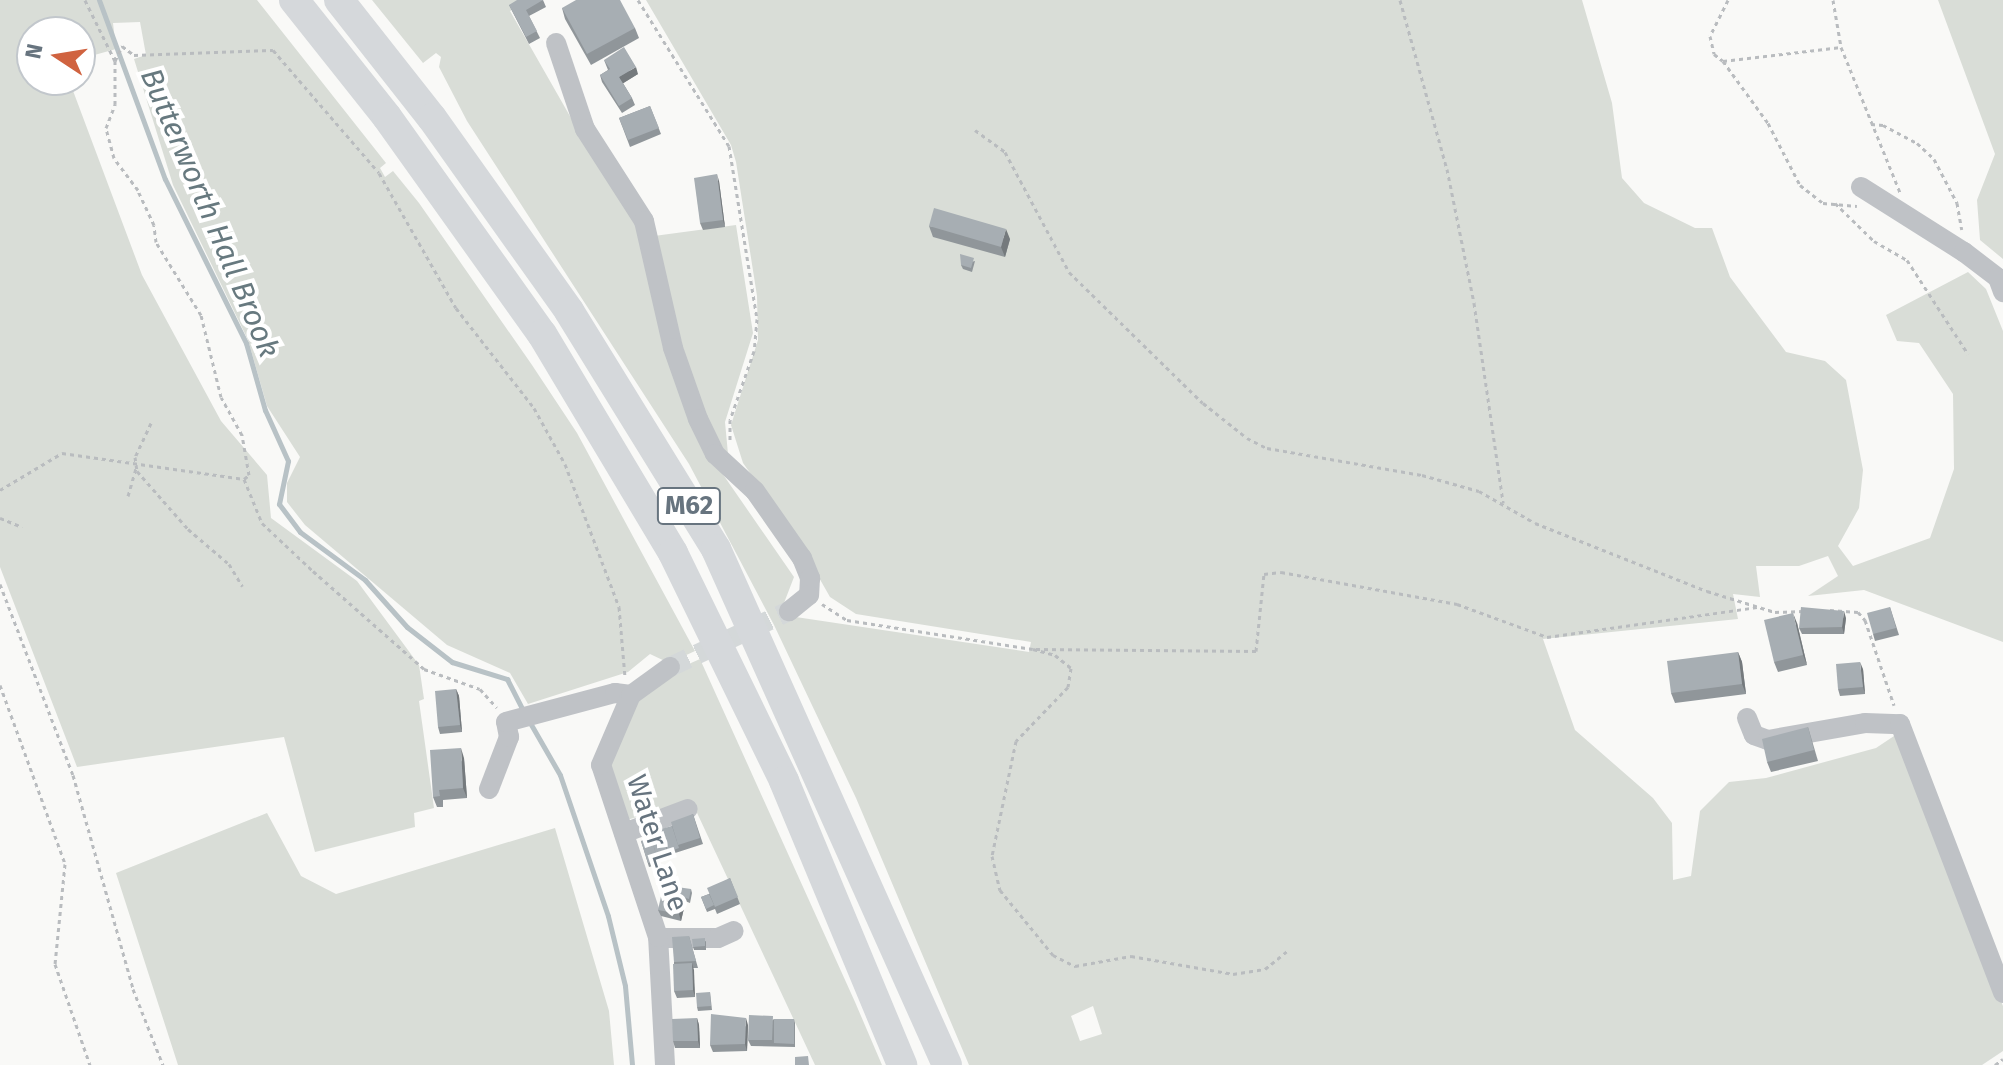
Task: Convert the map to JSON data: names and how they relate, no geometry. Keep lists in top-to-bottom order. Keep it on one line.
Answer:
{"streets":{"highway":["M62"],"street":["Water Lane"]},"water":["Butterworth Hall Brook"],"north":"left"}
